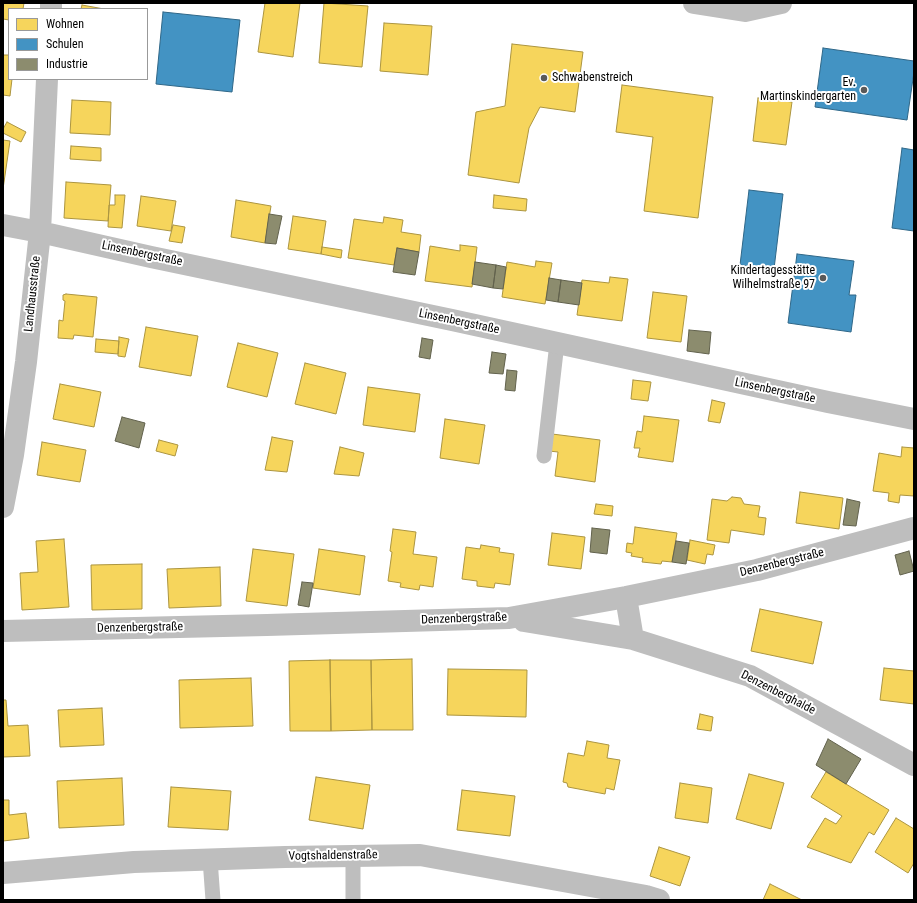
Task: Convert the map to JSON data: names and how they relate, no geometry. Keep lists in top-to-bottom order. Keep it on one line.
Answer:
{"streets":{"street":["Linsenbergstraße","Landhausstraße","Denzenbergstraße","Denzenberghalde","Vogtshaldenstraße"]},"crossings":[["Linsenbergstraße","Landhausstraße"],["Denzenbergstraße","Denzenberghalde"]],"places":["Schwabenstreich","Ev. Martinskindergarten","Kindertagesstätte Wilhelmstraße 97"],"legend":["Wohnen","Schulen","Industrie"]}
